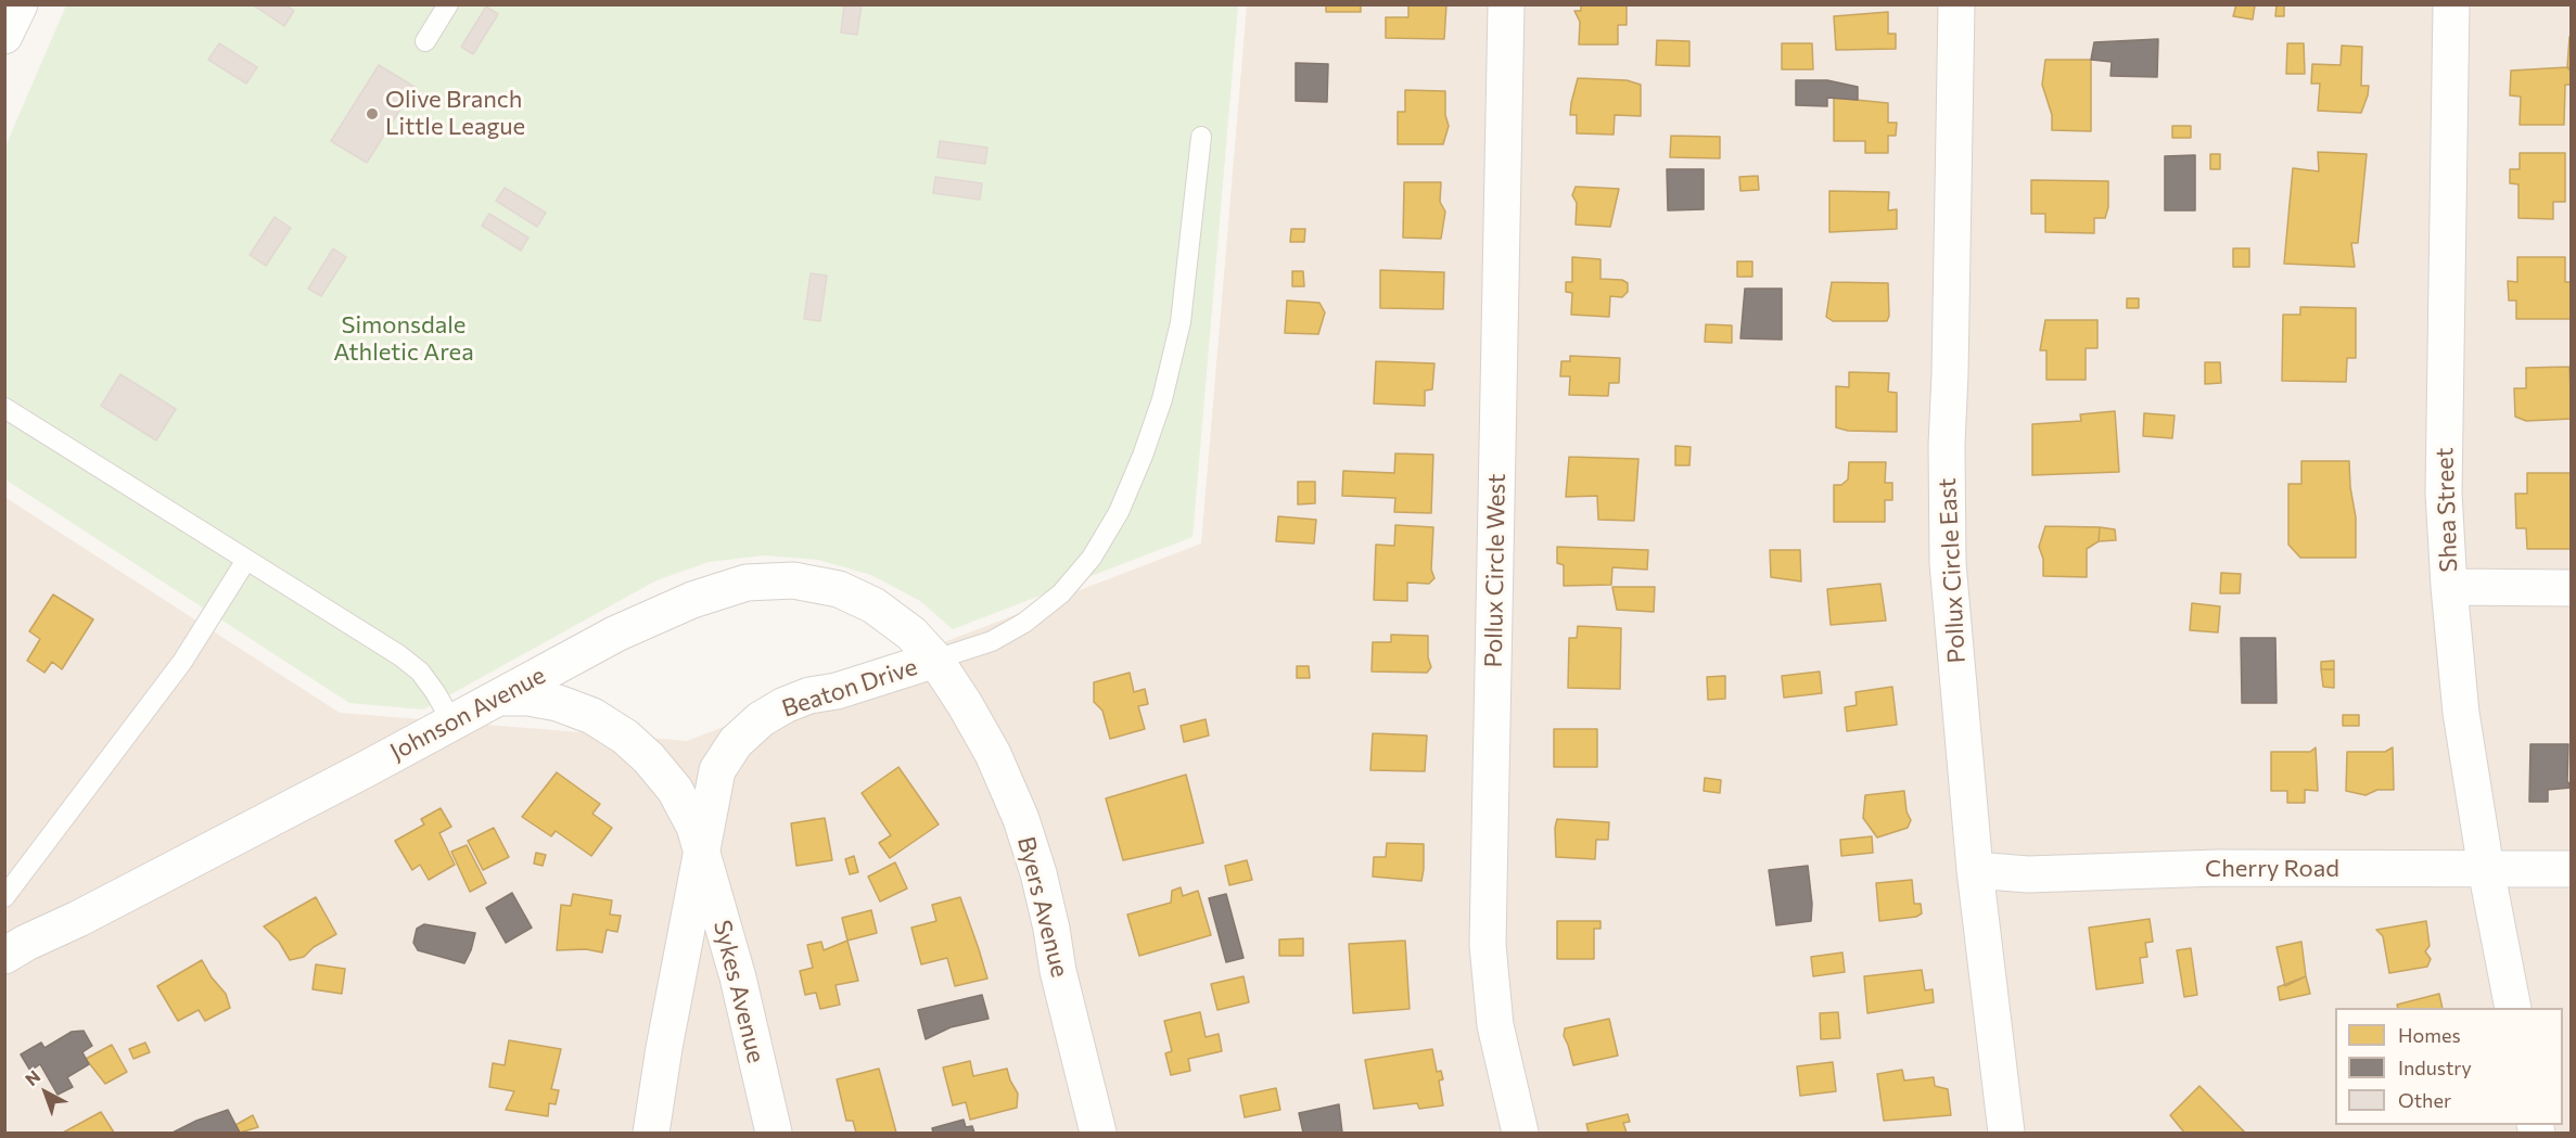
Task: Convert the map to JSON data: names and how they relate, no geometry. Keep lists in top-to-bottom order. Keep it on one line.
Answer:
{"streets":{"street":["Shea Street","Pollux Circle West","Pollux Circle East","Beaton Drive","Johnson Avenue","Cherry Road","Byers Avenue","Sykes Avenue"]},"crossings":[["Shea Street","Cherry Road"],["Pollux Circle East","Cherry Road"],["Beaton Drive","Johnson Avenue"],["Beaton Drive","Byers Avenue"],["Beaton Drive","Sykes Avenue"],["Johnson Avenue","Byers Avenue"]],"parks":["Simonsdale Athletic Area"],"places":["Olive Branch Little League"],"legend":["Homes","Industry","Other"],"north":"top left"}
